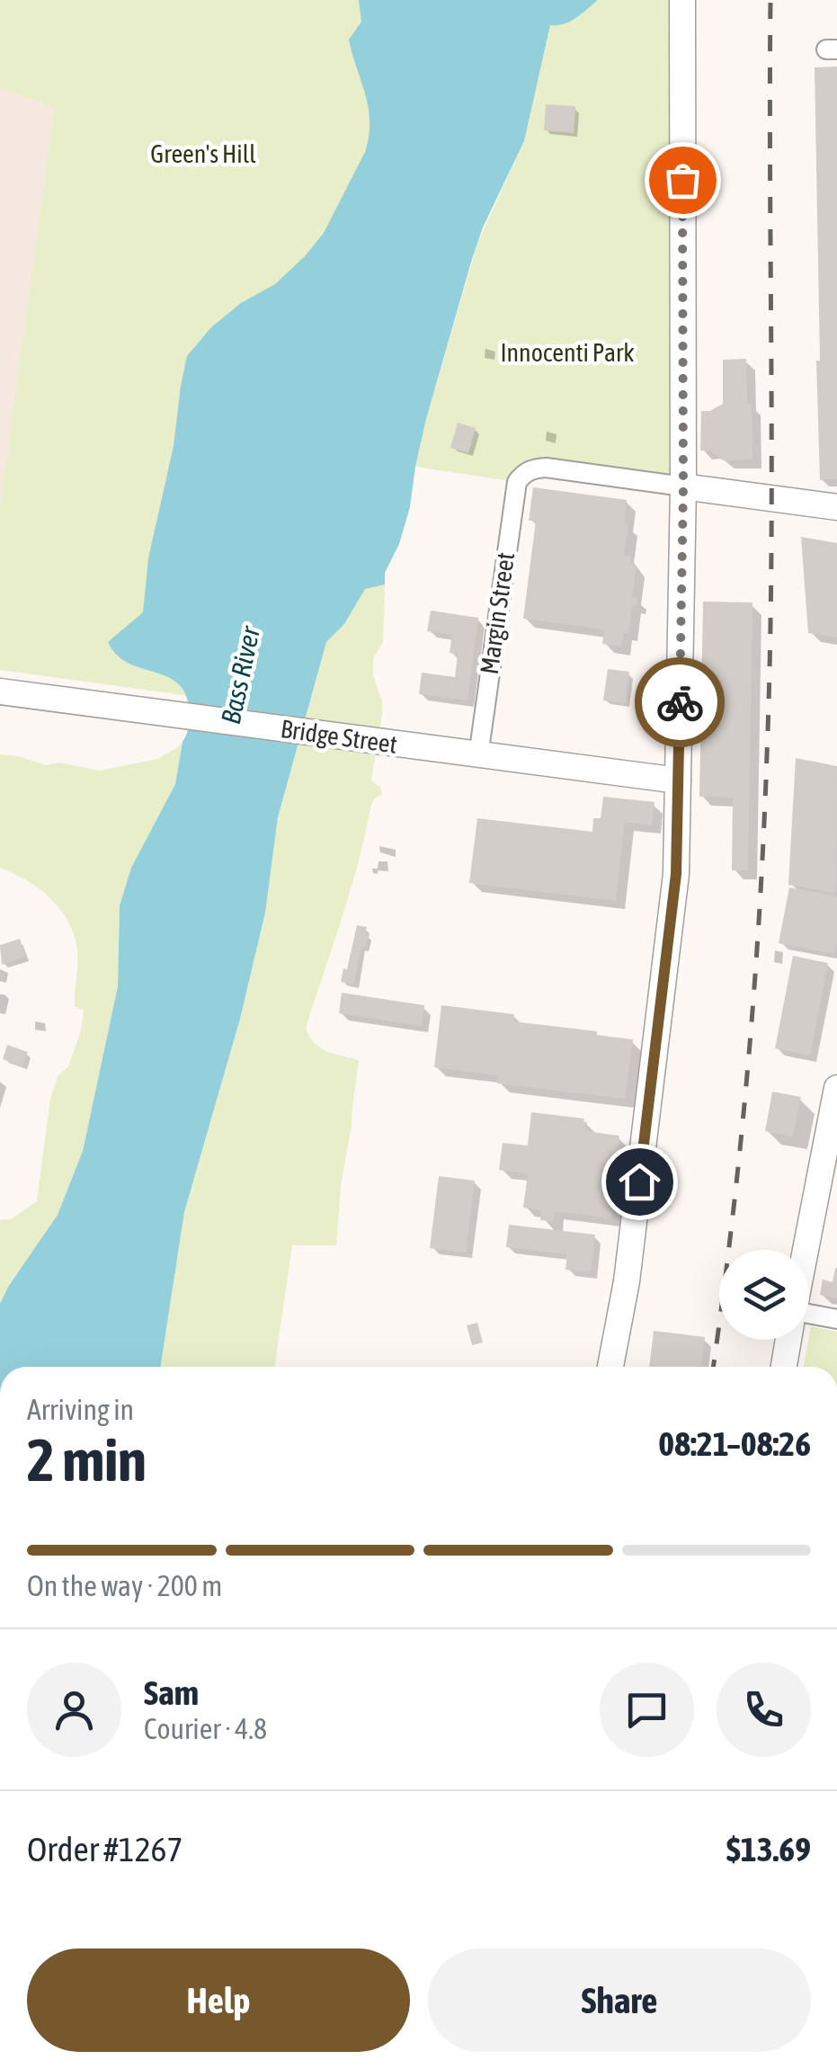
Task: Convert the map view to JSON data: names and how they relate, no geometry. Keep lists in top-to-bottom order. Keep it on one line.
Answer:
{"streets":{"street":["Margin Street","Bridge Street"]},"crossings":[["Margin Street","Bridge Street"]],"water":["Bass River"],"parks":["Green's Hill","Innocenti Park"],"page":{"heading":["2 min","Arriving in","08:21–08:26"],"panel":["Sam","Courier · 4.8","Order #1267","$13.69"],"bar":"On the way · 200 m","buttons":["Help","Share"]}}
